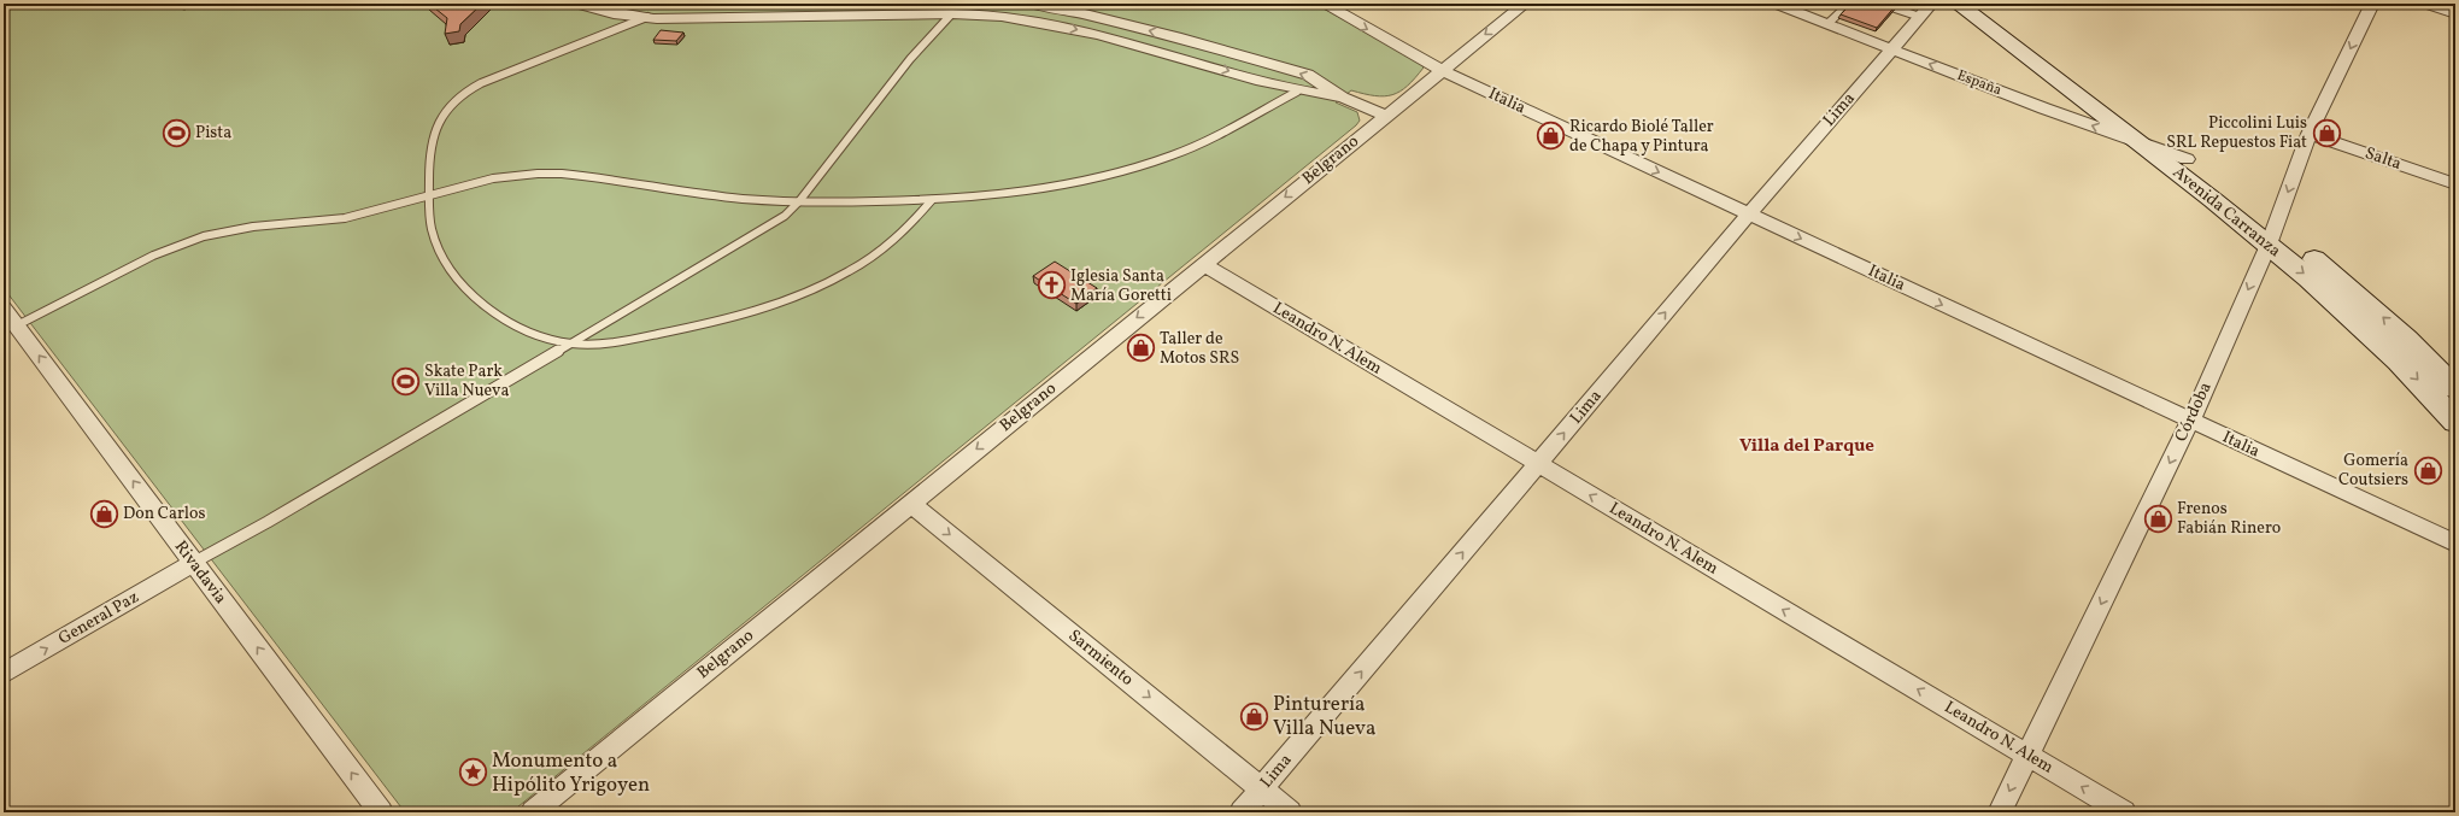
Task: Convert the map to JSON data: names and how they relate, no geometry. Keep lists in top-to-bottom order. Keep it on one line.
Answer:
{"streets":{"main road":["Avenida Carranza"],"street":["España","Italia","Lima","Salta","Belgrano","Leandro N. Alem","Córdoba","Rivadavia","General Paz","Sarmiento"]},"crossings":[["España","Lima"],["España","Avenida Carranza"],["Italia","Lima"],["Italia","Belgrano"],["Italia","Córdoba"],["Lima","Leandro N. Alem"],["Lima","Sarmiento"],["Salta","Córdoba"],["Belgrano","Leandro N. Alem"],["Belgrano","Sarmiento"],["Avenida Carranza","Córdoba"],["Leandro N. Alem","Córdoba"],["Rivadavia","General Paz"]],"one_way":["España","Italia","Lima","Belgrano","Leandro N. Alem","Córdoba","Rivadavia","General Paz","Sarmiento"],"districts":["Villa del Parque"],"places":{"sports":["Pista","Skate Park Villa Nueva"],"shop":["Piccolini Luis SRL Repuestos Fiat","Ricardo Biolé Taller de Chapa y Pintura","Taller de Motos SRS","Gomería Coutsiers","Don Carlos","Frenos Fabián Rinero","Pinturería Villa Nueva"],"church":["Iglesia Santa María Goretti"],"place":["Monumento a Hipólito Yrigoyen"]}}
